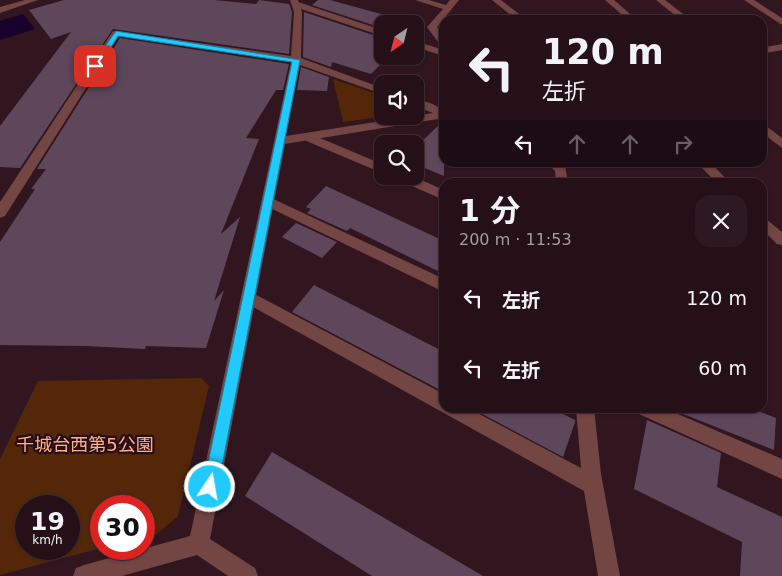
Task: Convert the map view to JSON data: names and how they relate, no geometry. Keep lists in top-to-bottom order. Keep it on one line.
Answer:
{"parks":["千城台西第5公園"],"north":"bottom left","page":{"turn":["120 m","左折"],"heading":["1 分","200 m · 11:53"],"list":[{"name":"左折","value":"120 m"},{"name":"左折","value":"60 m"}],"speed":"19 km/h","limit":"30"}}
